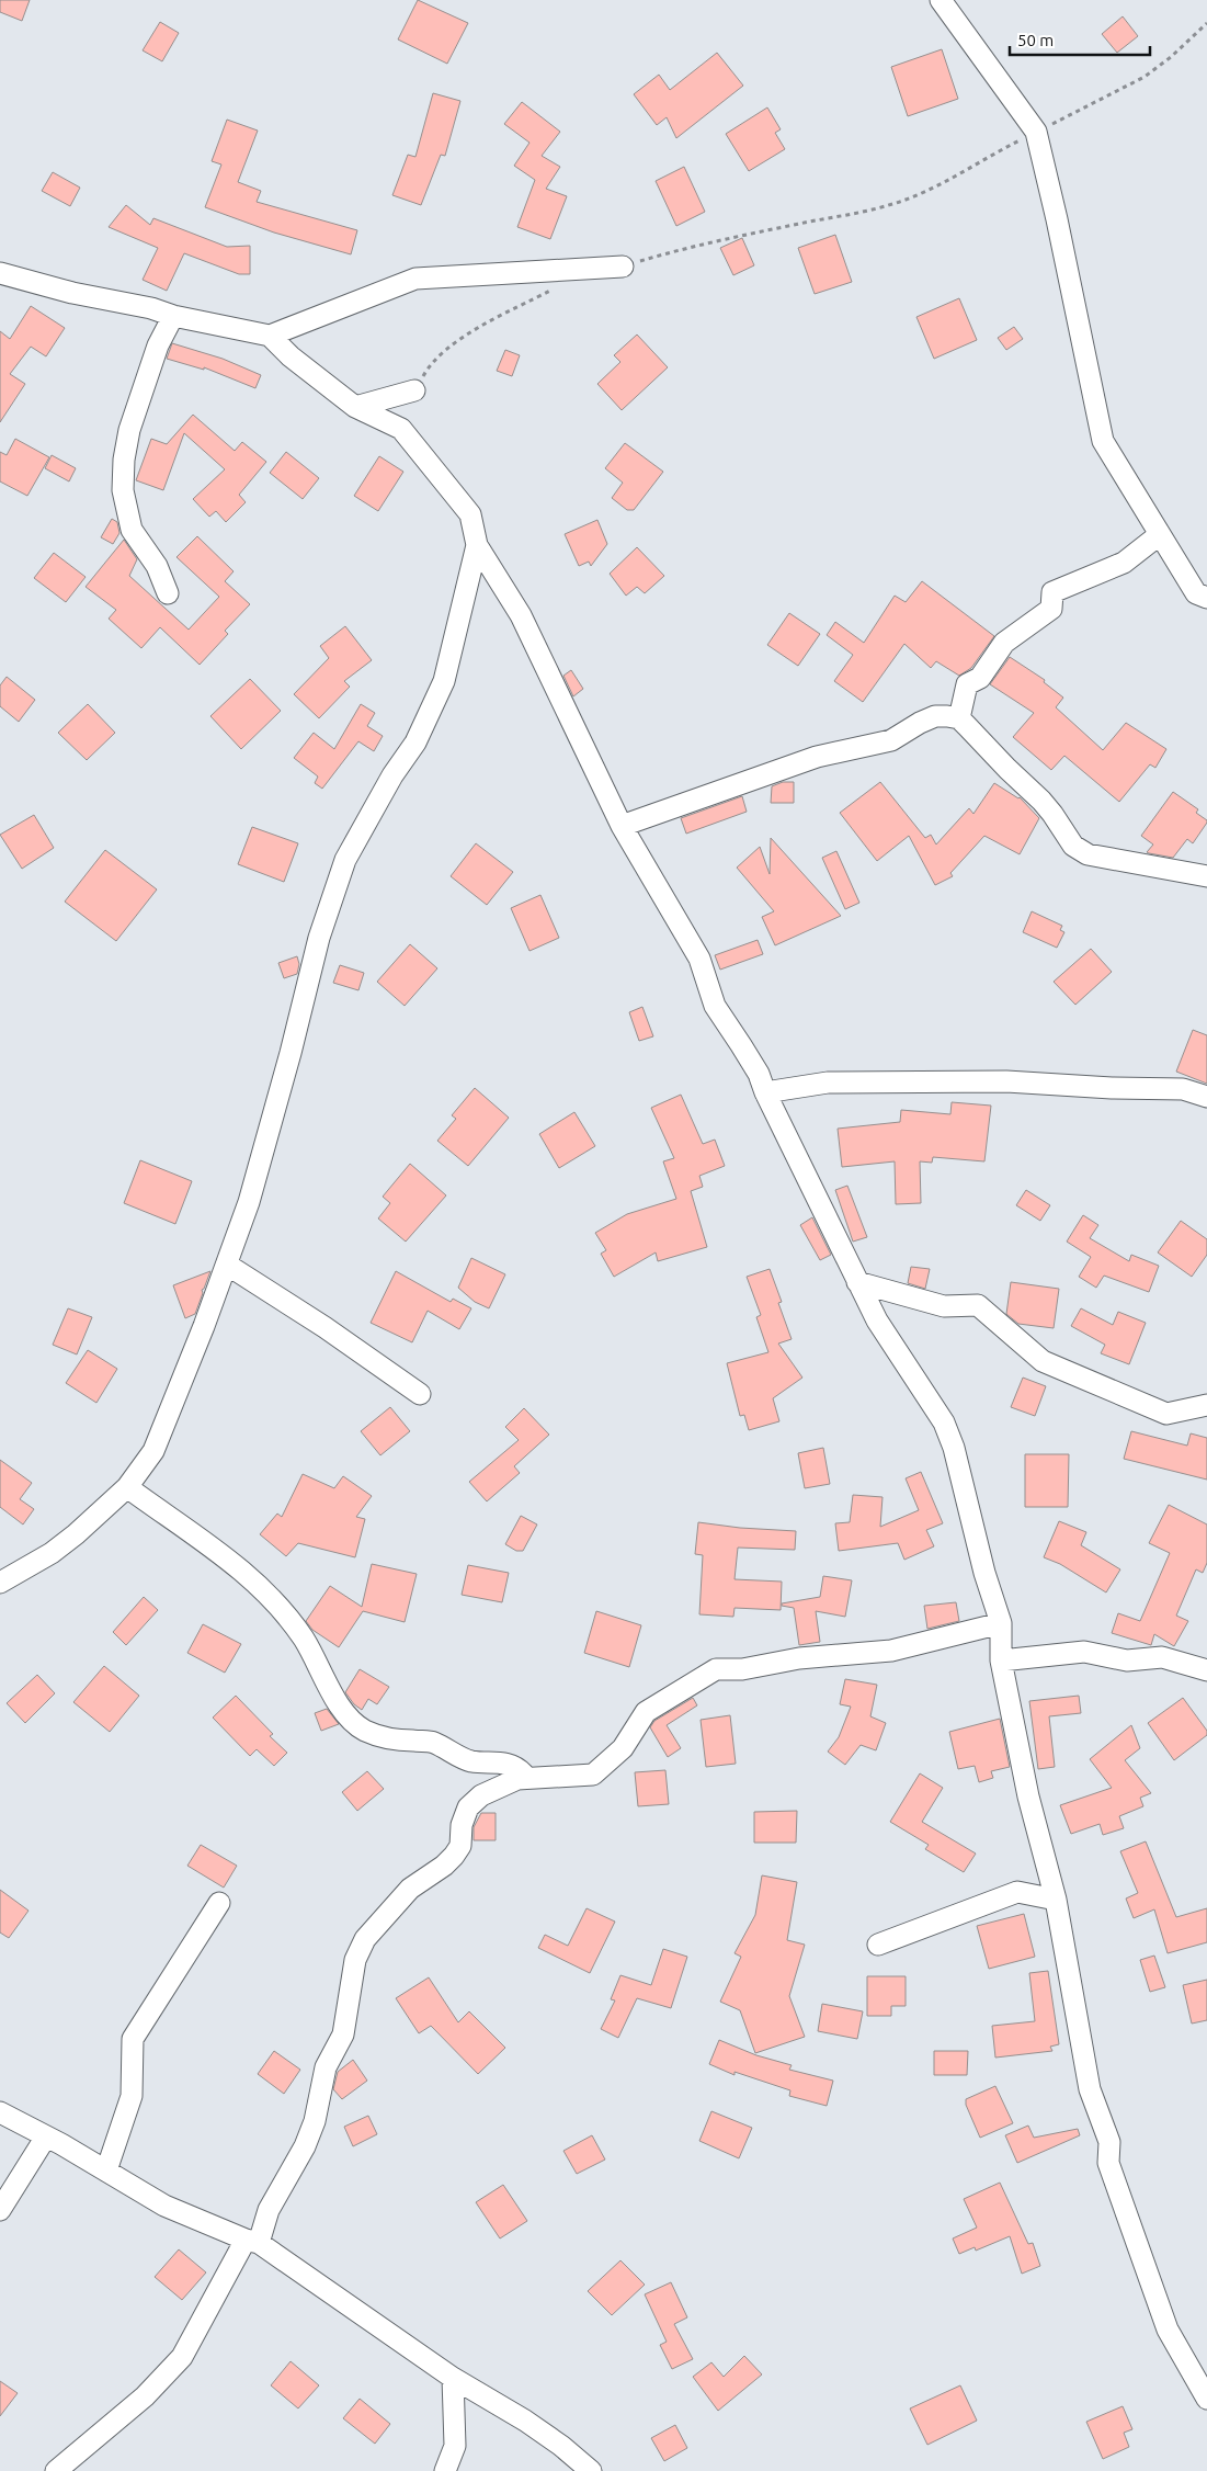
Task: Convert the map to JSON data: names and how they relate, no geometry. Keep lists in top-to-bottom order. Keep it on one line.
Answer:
{"scale_bar":"50 m"}
